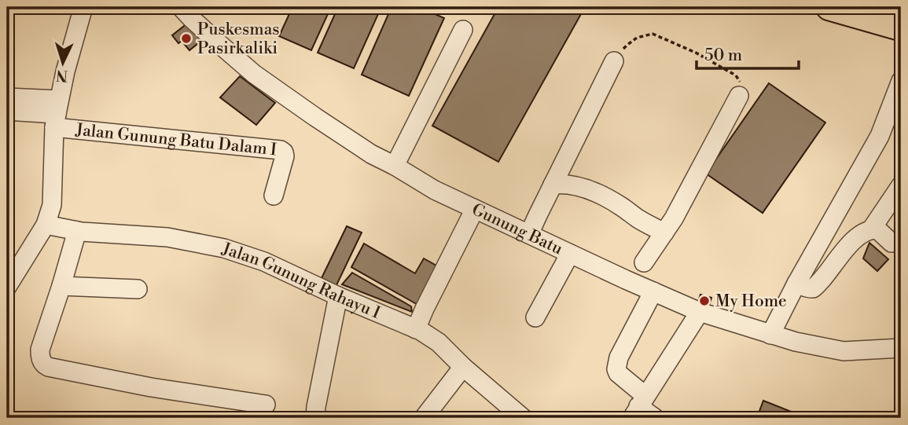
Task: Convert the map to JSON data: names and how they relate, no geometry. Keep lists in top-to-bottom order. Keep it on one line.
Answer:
{"streets":{"street":["Jalan Gunung Batu Dalam I","Gunung Batu","Jalan Gunung Rahayu I"]},"places":["Puskesmas Pasirkaliki","My Home"],"scale_bar":"50 m","north":"bottom"}
